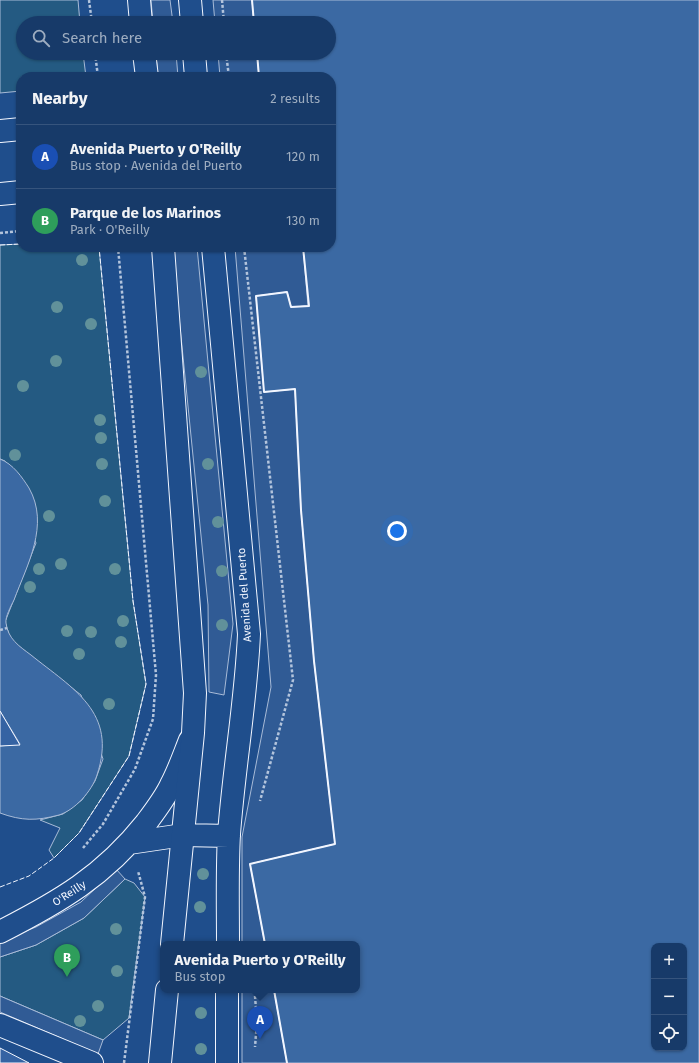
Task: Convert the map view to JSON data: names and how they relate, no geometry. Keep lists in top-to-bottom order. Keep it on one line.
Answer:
{"streets":{"main road":["Avenida del Puerto","O'Reilly"]},"page":{"search":"Search here","heading":["Nearby","2 results"],"list":[{"mark":"A","name":"Avenida Puerto y O'Reilly","note":"Bus stop · Avenida del Puerto","value":"120 m"},{"mark":"B","name":"Parque de los Marinos","note":"Park · O'Reilly","value":"130 m"}],"popup":["Avenida Puerto y O'Reilly","Bus stop"],"map_buttons":["+","−"],"pins":["B","A"]}}
